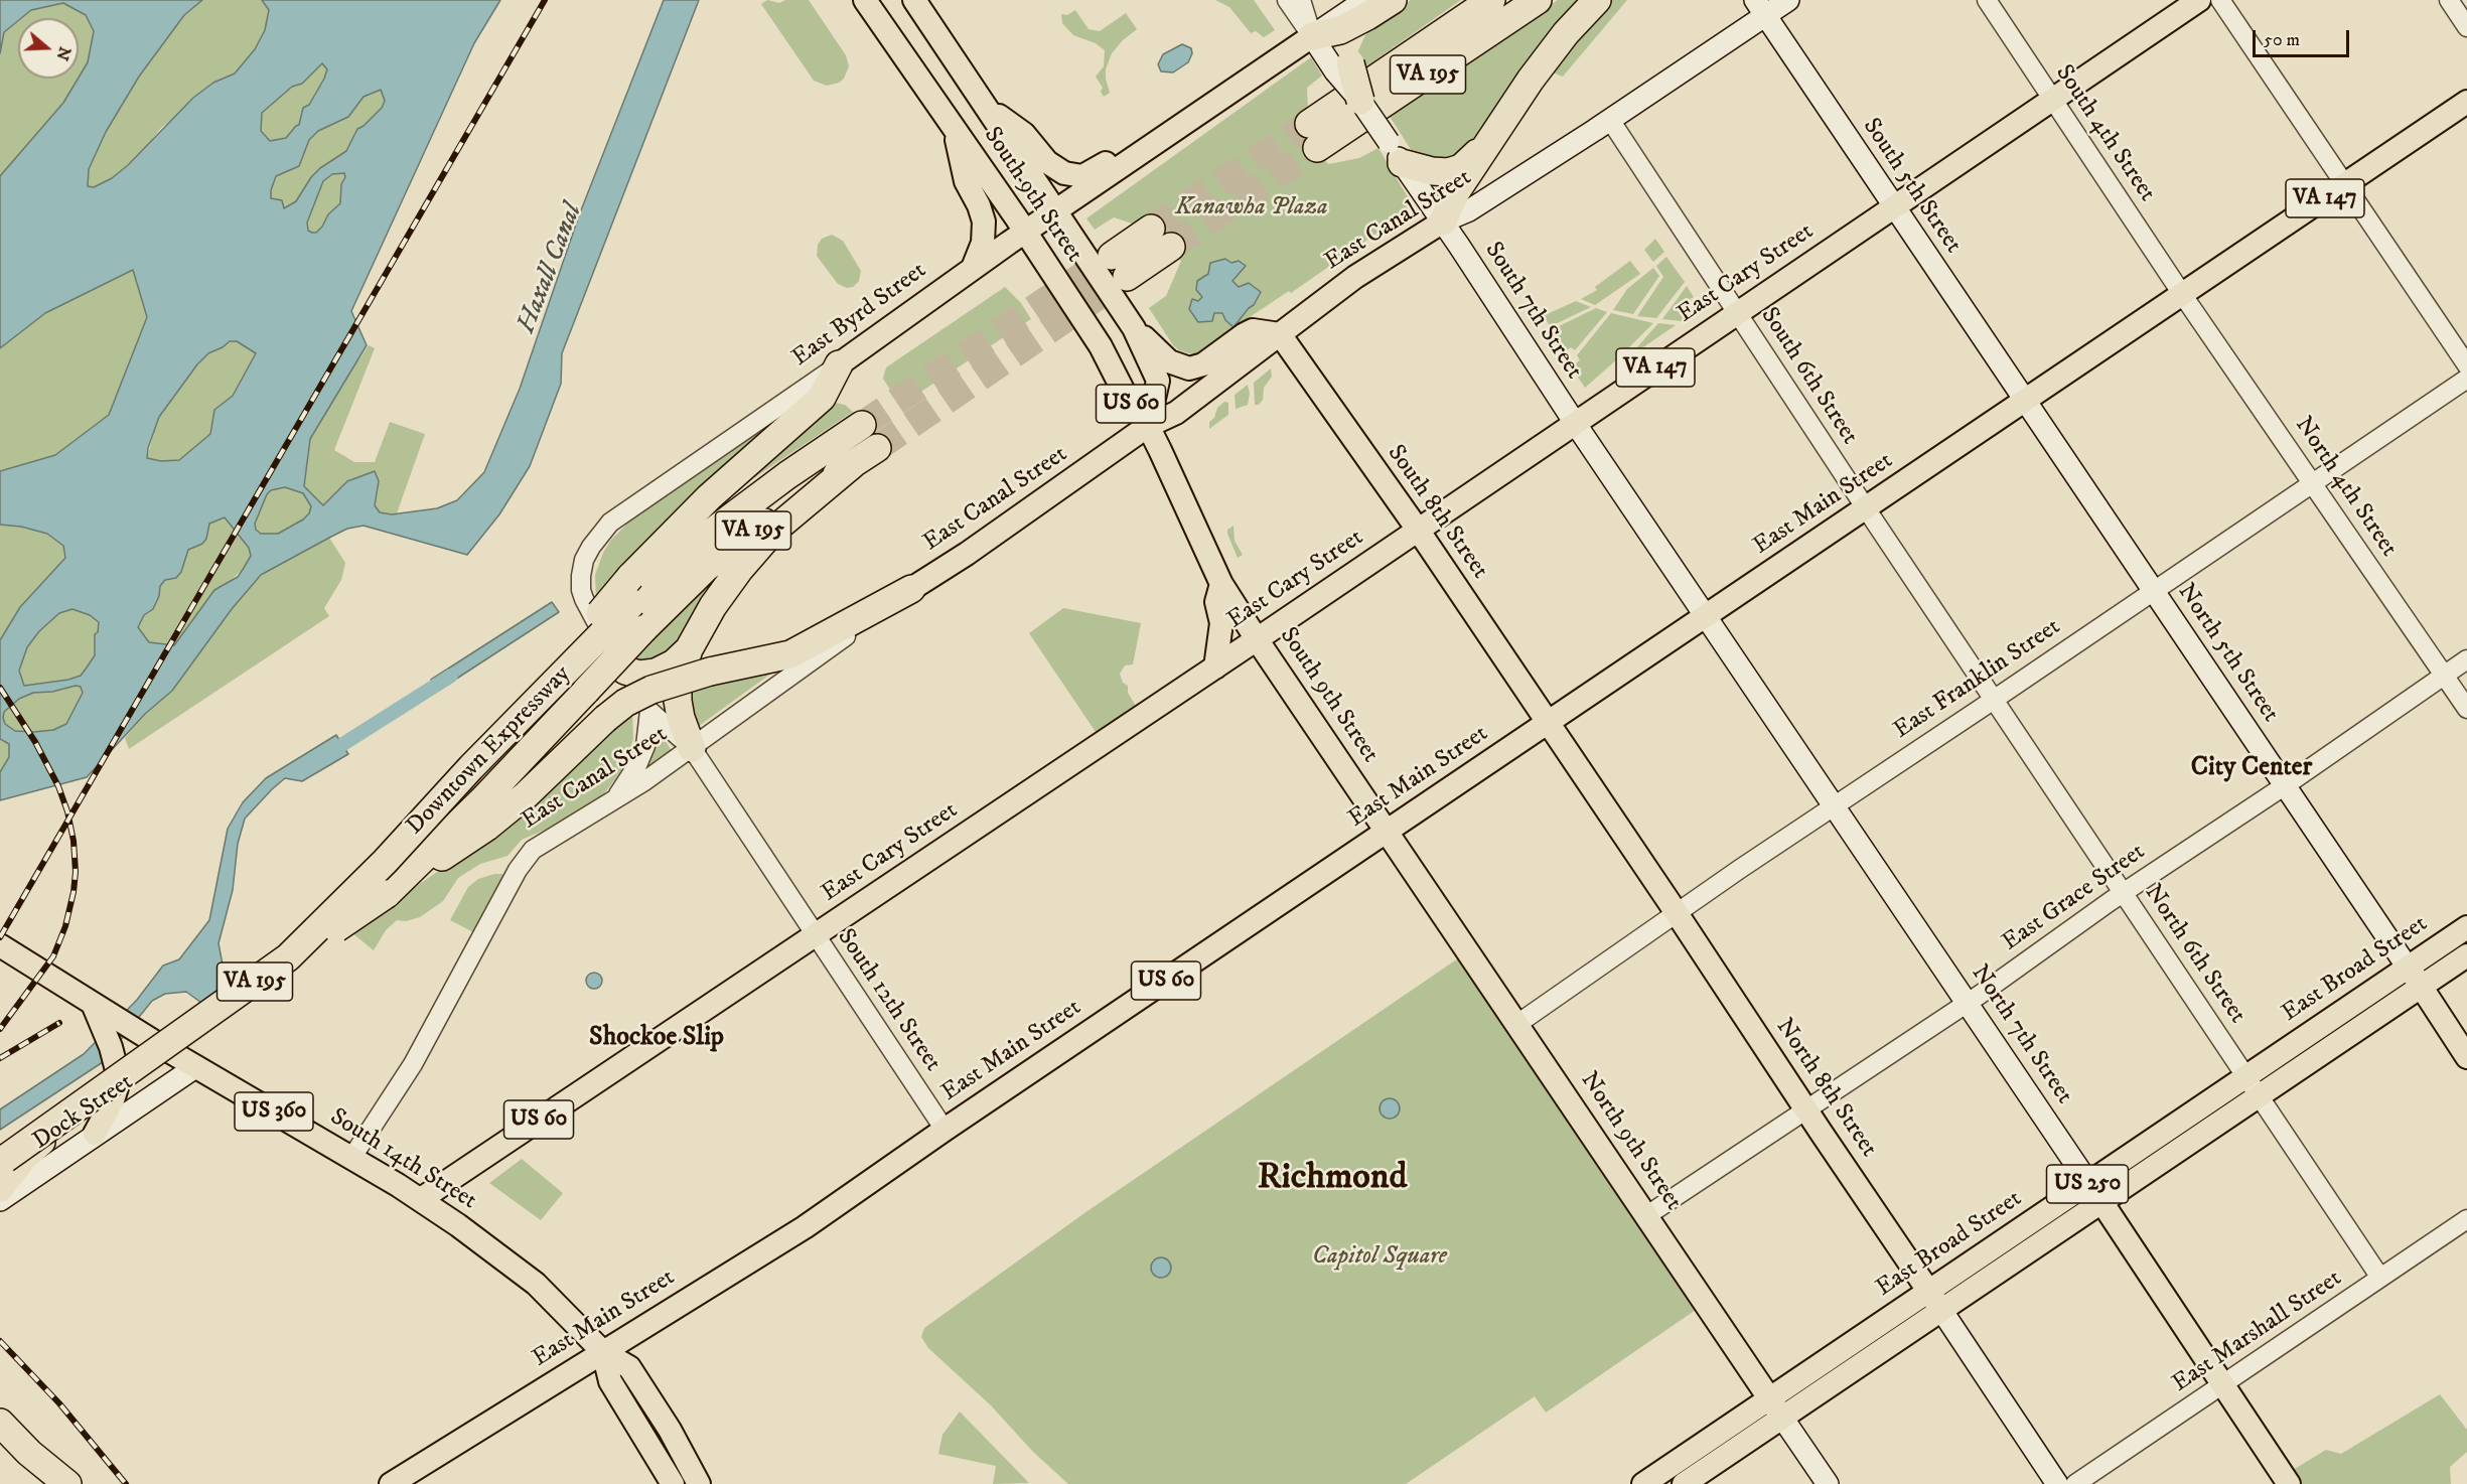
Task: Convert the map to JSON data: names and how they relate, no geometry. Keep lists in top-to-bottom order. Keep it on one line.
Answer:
{"streets":{"highway":["VA 195","Downtown Expressway"],"main road":["South 5th Street","South 9th Street","VA 147","East Canal Street","East Cary Street","South 7th Street","East Byrd Street","US 60","East Main Street","South 8th Street","North 5th Street","East Broad Street","North 7th Street","North 8th Street","US 360","Dock Street","North 9th Street","South 14th Street","US 250"],"street":["South 4th Street","South 6th Street","North 4th Street","East Franklin Street","East Grace Street","North 6th Street","South 12th Street","East Marshall Street"]},"crossings":[["VA 195","Downtown Expressway"],["South 4th Street","East Cary Street"],["South 4th Street","North 4th Street"],["South 4th Street","East Main Street"],["South 5th Street","East Canal Street"],["South 5th Street","East Cary Street"],["South 5th Street","East Main Street"],["South 5th Street","North 5th Street"],["South 9th Street","East Canal Street"],["South 9th Street","East Cary Street"],["South 9th Street","East Byrd Street"],["South 9th Street","US 60"],["South 9th Street","East Main Street"],["South 9th Street","North 9th Street"],["East Canal Street","South 7th Street"],["East Canal Street","East Byrd Street"],["East Canal Street","South 6th Street"],["East Canal Street","US 60"],["East Canal Street","South 8th Street"],["East Canal Street","South 12th Street"],["East Canal Street","South 14th Street"],["East Cary Street","South 7th Street"],["East Cary Street","South 6th Street"],["East Cary Street","South 8th Street"],["East Cary Street","South 12th Street"],["East Cary Street","South 14th Street"],["South 7th Street","East Main Street"],["South 7th Street","North 7th Street"],["East Byrd Street","South 12th Street"],["South 6th Street","East Main Street"],["South 6th Street","North 6th Street"],["US 60","South 8th Street"],["North 4th Street","East Main Street"],["North 4th Street","East Franklin Street"],["North 4th Street","East Grace Street"],["East Main Street","South 8th Street"],["East Main Street","North 5th Street"],["East Main Street","North 6th Street"],["East Main Street","South 12th Street"],["East Main Street","North 7th Street"],["East Main Street","North 8th Street"],["East Main Street","North 9th Street"],["East Main Street","South 14th Street"],["South 8th Street","North 8th Street"],["North 5th Street","East Franklin Street"],["North 5th Street","East Grace Street"],["North 5th Street","East Broad Street"],["East Franklin Street","North 6th Street"],["East Franklin Street","North 7th Street"],["East Franklin Street","North 8th Street"],["East Franklin Street","North 9th Street"],["East Grace Street","North 6th Street"],["East Grace Street","North 7th Street"],["East Grace Street","North 8th Street"],["East Grace Street","North 9th Street"],["North 6th Street","East Broad Street"],["North 6th Street","East Marshall Street"],["East Broad Street","North 7th Street"],["East Broad Street","North 8th Street"],["East Broad Street","North 9th Street"],["North 7th Street","East Marshall Street"],["Dock Street","South 14th Street"]],"districts":["City Center","Shockoe Slip","Richmond"],"water":["Haxall Canal"],"parks":["Kanawha Plaza","Capitol Square"],"scale_bar":"50 m","north":"right"}
